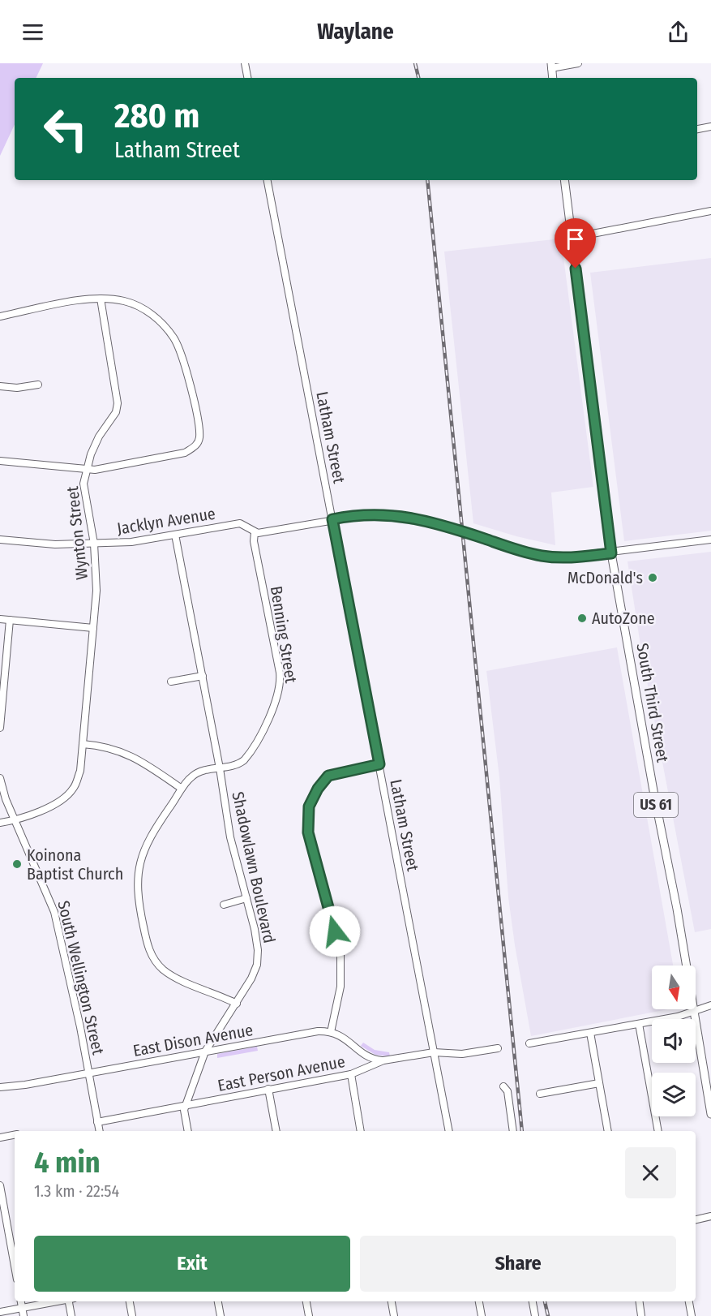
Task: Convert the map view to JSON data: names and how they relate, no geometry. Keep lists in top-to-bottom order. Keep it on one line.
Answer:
{"streets":{"main road":["South Third Street","US 61"],"street":["Latham Street","Jacklyn Avenue","Wynton Street","Benning Street","Shadowlawn Boulevard","South Wellington Street","East Dison Avenue","East Person Avenue"]},"crossings":[["Latham Street","Jacklyn Avenue"],["Latham Street","East Person Avenue"],["Jacklyn Avenue","Wynton Street"],["Jacklyn Avenue","Benning Street"],["Jacklyn Avenue","South Third Street"],["Jacklyn Avenue","Shadowlawn Boulevard"],["Wynton Street","South Wellington Street"],["Benning Street","Shadowlawn Boulevard"],["Shadowlawn Boulevard","East Dison Avenue"],["Shadowlawn Boulevard","East Person Avenue"],["South Wellington Street","East Dison Avenue"],["South Wellington Street","East Person Avenue"]],"places":["McDonald's","AutoZone","Koinona Baptist Church"],"north":"bottom","page":{"header":"Waylane","turn":["280 m","Latham Street"],"heading":["4 min","1.3 km · 22:54"],"buttons":["Exit","Share"]}}
